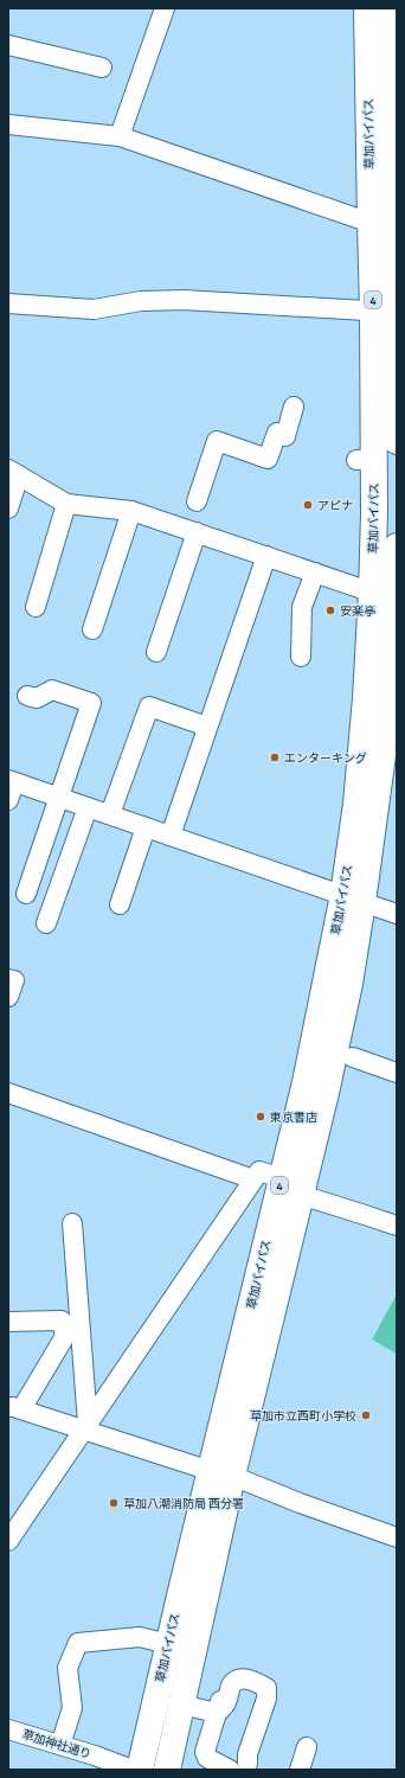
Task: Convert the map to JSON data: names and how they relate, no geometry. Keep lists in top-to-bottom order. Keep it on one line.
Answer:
{"streets":{"highway":["草加バイパス","4"],"street":["草加神社通り"]},"places":["アピナ","安楽亭","エンターキング","東京書店","草加市立西町小学校","草加八潮消防局 西分署"]}
